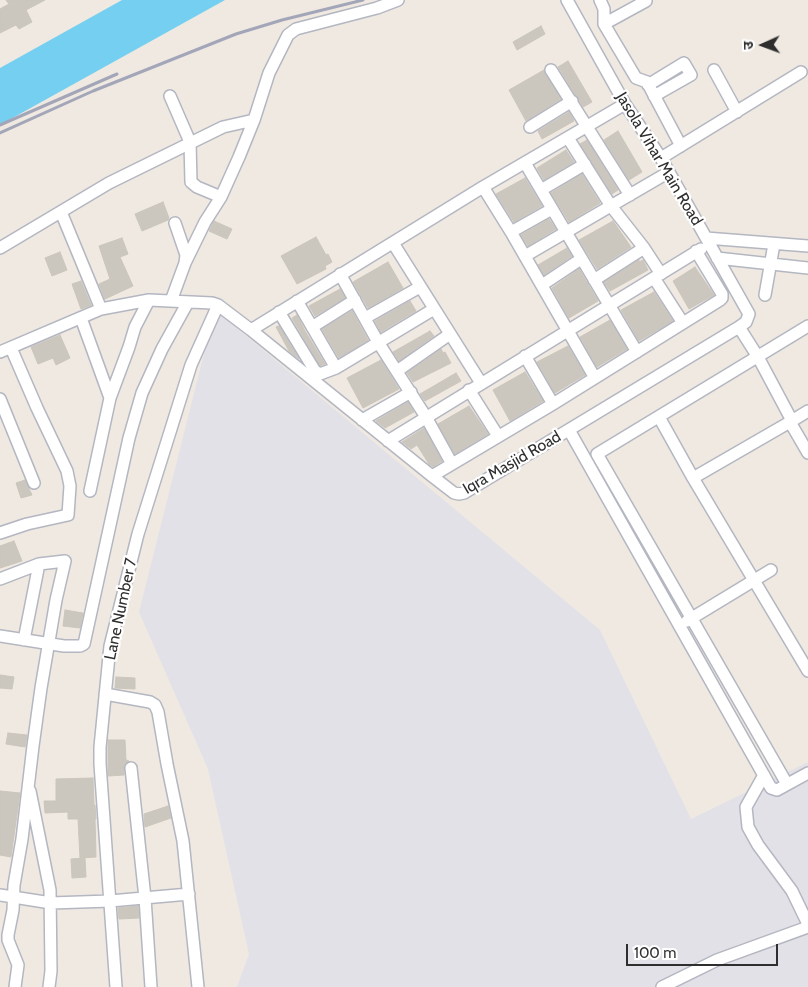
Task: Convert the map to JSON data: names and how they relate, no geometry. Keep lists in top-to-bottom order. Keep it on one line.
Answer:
{"streets":{"street":["Jasola Vihar Main Road","Iqra Masjid Road","Lane Number 7"]},"crossings":[["Jasola Vihar Main Road","Iqra Masjid Road"],["Iqra Masjid Road","Lane Number 7"]],"scale_bar":"100 m","north":"left"}
